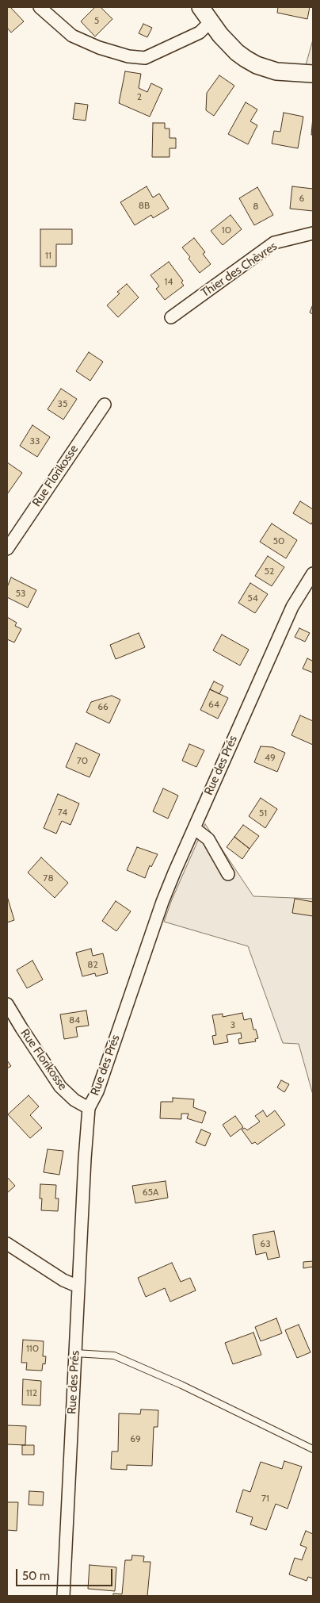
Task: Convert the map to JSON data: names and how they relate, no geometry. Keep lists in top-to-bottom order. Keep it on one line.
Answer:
{"streets":{"street":["Thier des Chèvres","Rue Florikosse","Rue des Prés"]},"crossings":[["Rue Florikosse","Rue des Prés"]],"house_numbers":["5","2","6","8B","8","10","11","14","35","33","50","52","53","54","64","66","49","70","74","51","78","82","84","3","65A","63","110","112","69","71"],"scale_bar":"50 m"}
